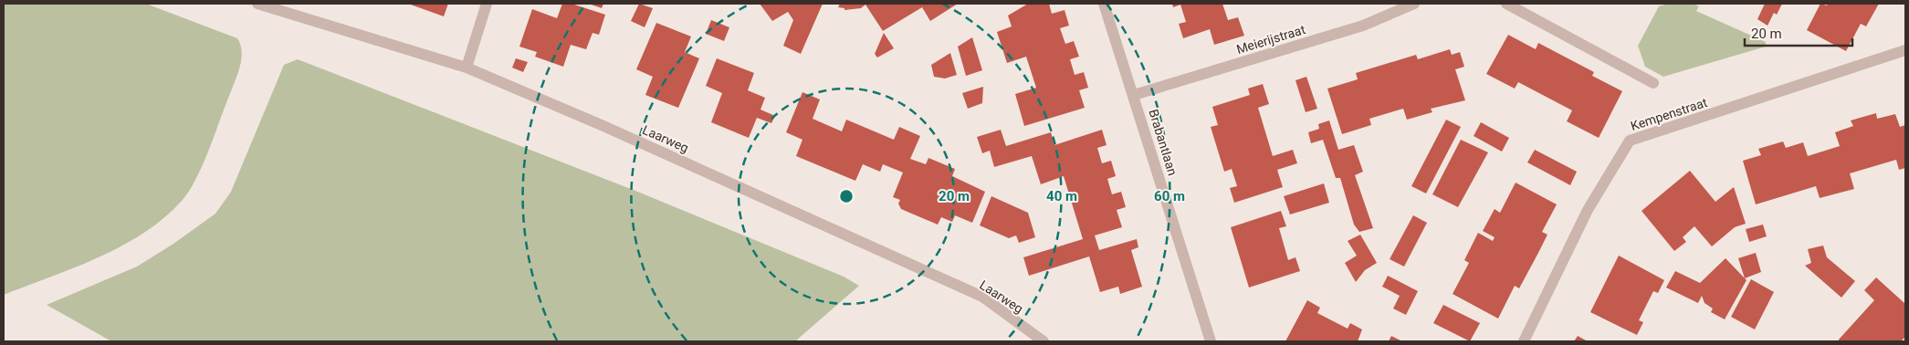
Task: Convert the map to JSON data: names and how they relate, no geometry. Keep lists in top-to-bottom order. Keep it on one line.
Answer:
{"streets":{"street":["Meierijstraat","Kempenstraat","Laarweg","Brabantlaan"]},"crossings":[["Meierijstraat","Brabantlaan"]],"scale_bar":"20 m","rings":["20 m","40 m","60 m"]}
